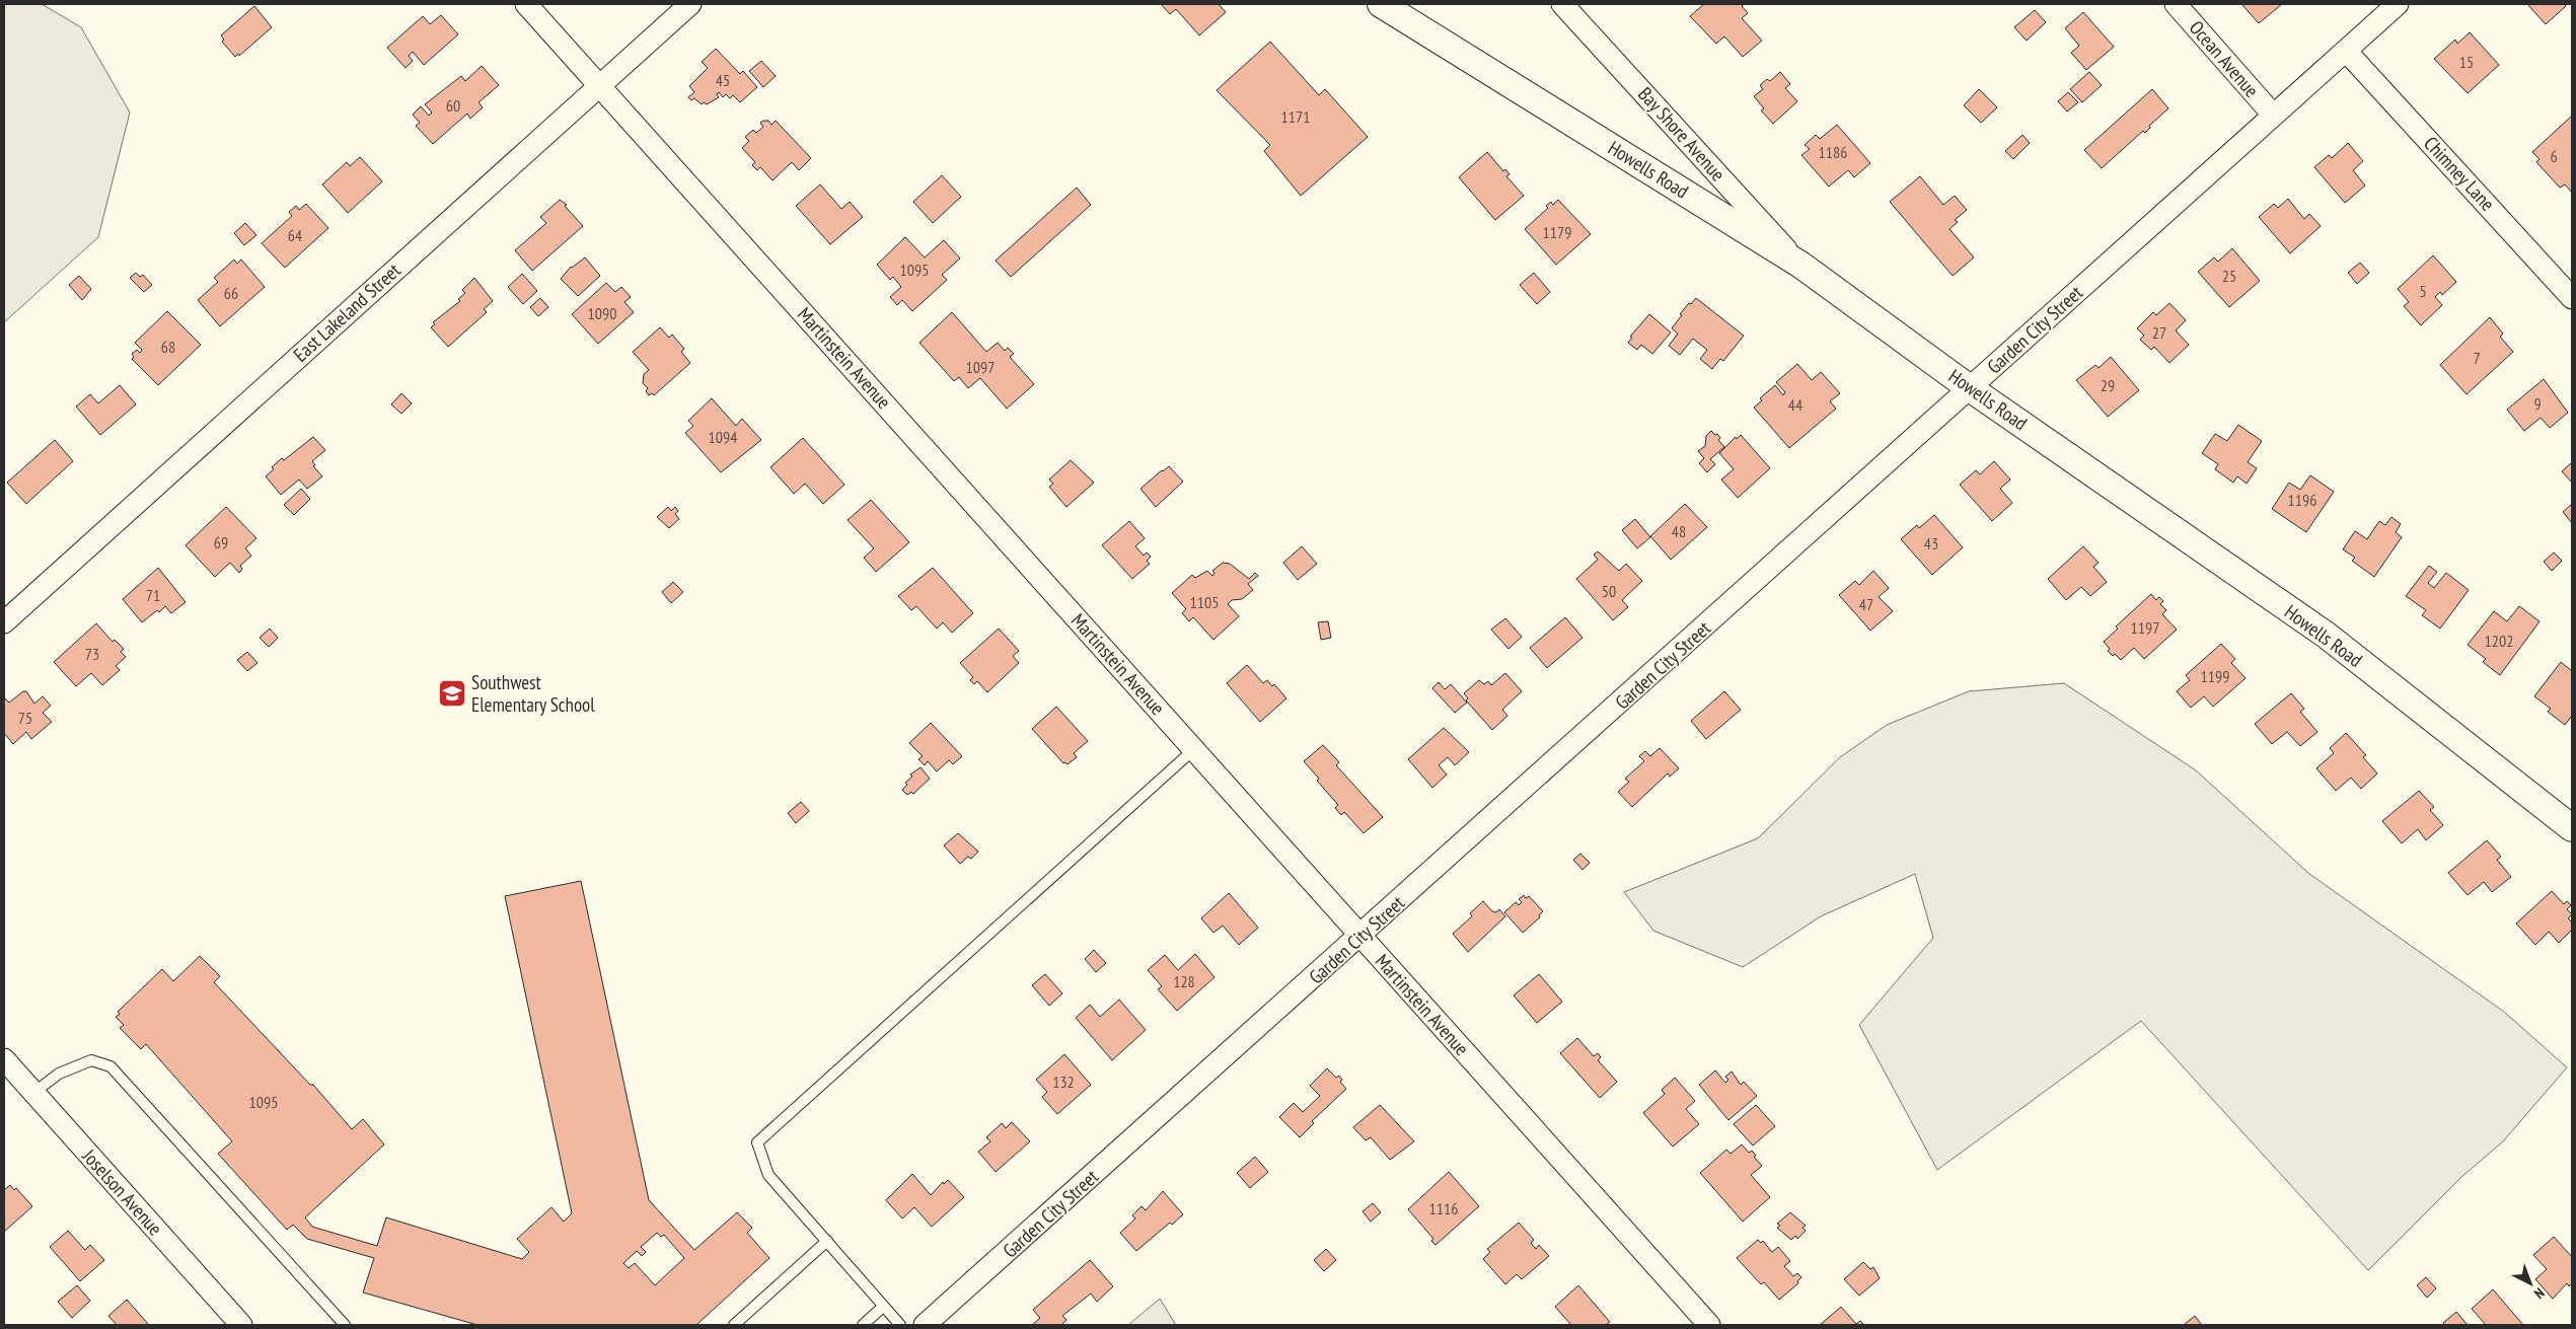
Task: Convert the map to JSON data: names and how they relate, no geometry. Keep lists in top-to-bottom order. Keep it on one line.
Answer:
{"streets":{"street":["Ocean Avenue","Bay Shore Avenue","Howells Road","Chimney Lane","East Lakeland Street","Garden City Street","Martinstein Avenue","Joselson Avenue"]},"crossings":[["Ocean Avenue","Garden City Street"],["Bay Shore Avenue","Howells Road"],["Howells Road","Garden City Street"],["Chimney Lane","Garden City Street"],["East Lakeland Street","Martinstein Avenue"],["Garden City Street","Martinstein Avenue"]],"places":{"school or university":["Southwest Elementary School"]},"house_numbers":["15","45","60","1171","1186","6","1179","64","1095","25","5","66","1090","27","68","7","1097","29","9","44","1094","1196","48","69","43","50","71","1105","47","1197","1202","73","1199","75","128","132","1095","1116"],"north":"bottom right"}
